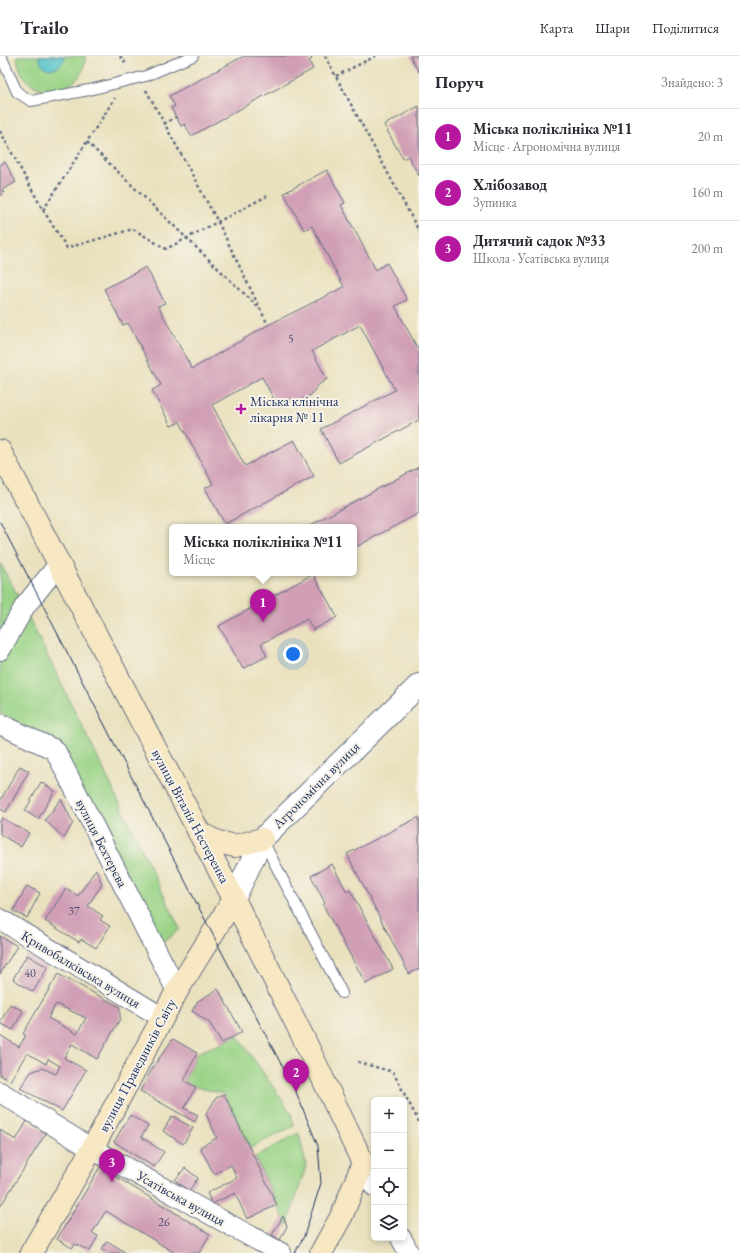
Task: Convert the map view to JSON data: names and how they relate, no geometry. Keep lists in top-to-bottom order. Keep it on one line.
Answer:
{"streets":{"main road":["вулиця Віталія Нестеренка","вулиця Праведників Світу"],"street":["Агрономічна вулиця","вулиця Бехтерєва","Кривобалківська вулиця","Усатівська вулиця"]},"crossings":[["Агрономічна вулиця","вулиця Віталія Нестеренка"],["Агрономічна вулиця","вулиця Праведників Світу"],["вулиця Віталія Нестеренка","вулиця Праведників Світу"],["вулиця Бехтерєва","вулиця Праведників Світу"],["Кривобалківська вулиця","вулиця Праведників Світу"],["вулиця Праведників Світу","Усатівська вулиця"]],"places":{"health":["Міська клінічна лікарня № 11"]},"house_numbers":["5","37","40","26"],"page":{"header":"Trailo","nav":["Карта","Шари","Поділитися"],"heading":["Поруч","Знайдено: 3"],"list":[{"mark":"1","name":"Міська поліклініка №11","note":"Місце · Агрономічна вулиця","value":"20 m"},{"mark":"2","name":"Хлібозавод","note":"Зупинка","value":"160 m"},{"mark":"3","name":"Дитячий садок №33","note":"Школа · Усатівська вулиця","value":"200 m"}],"popup":["Міська поліклініка №11","Місце"],"pins":["1","2","3"],"map_buttons":["+","−"]}}
